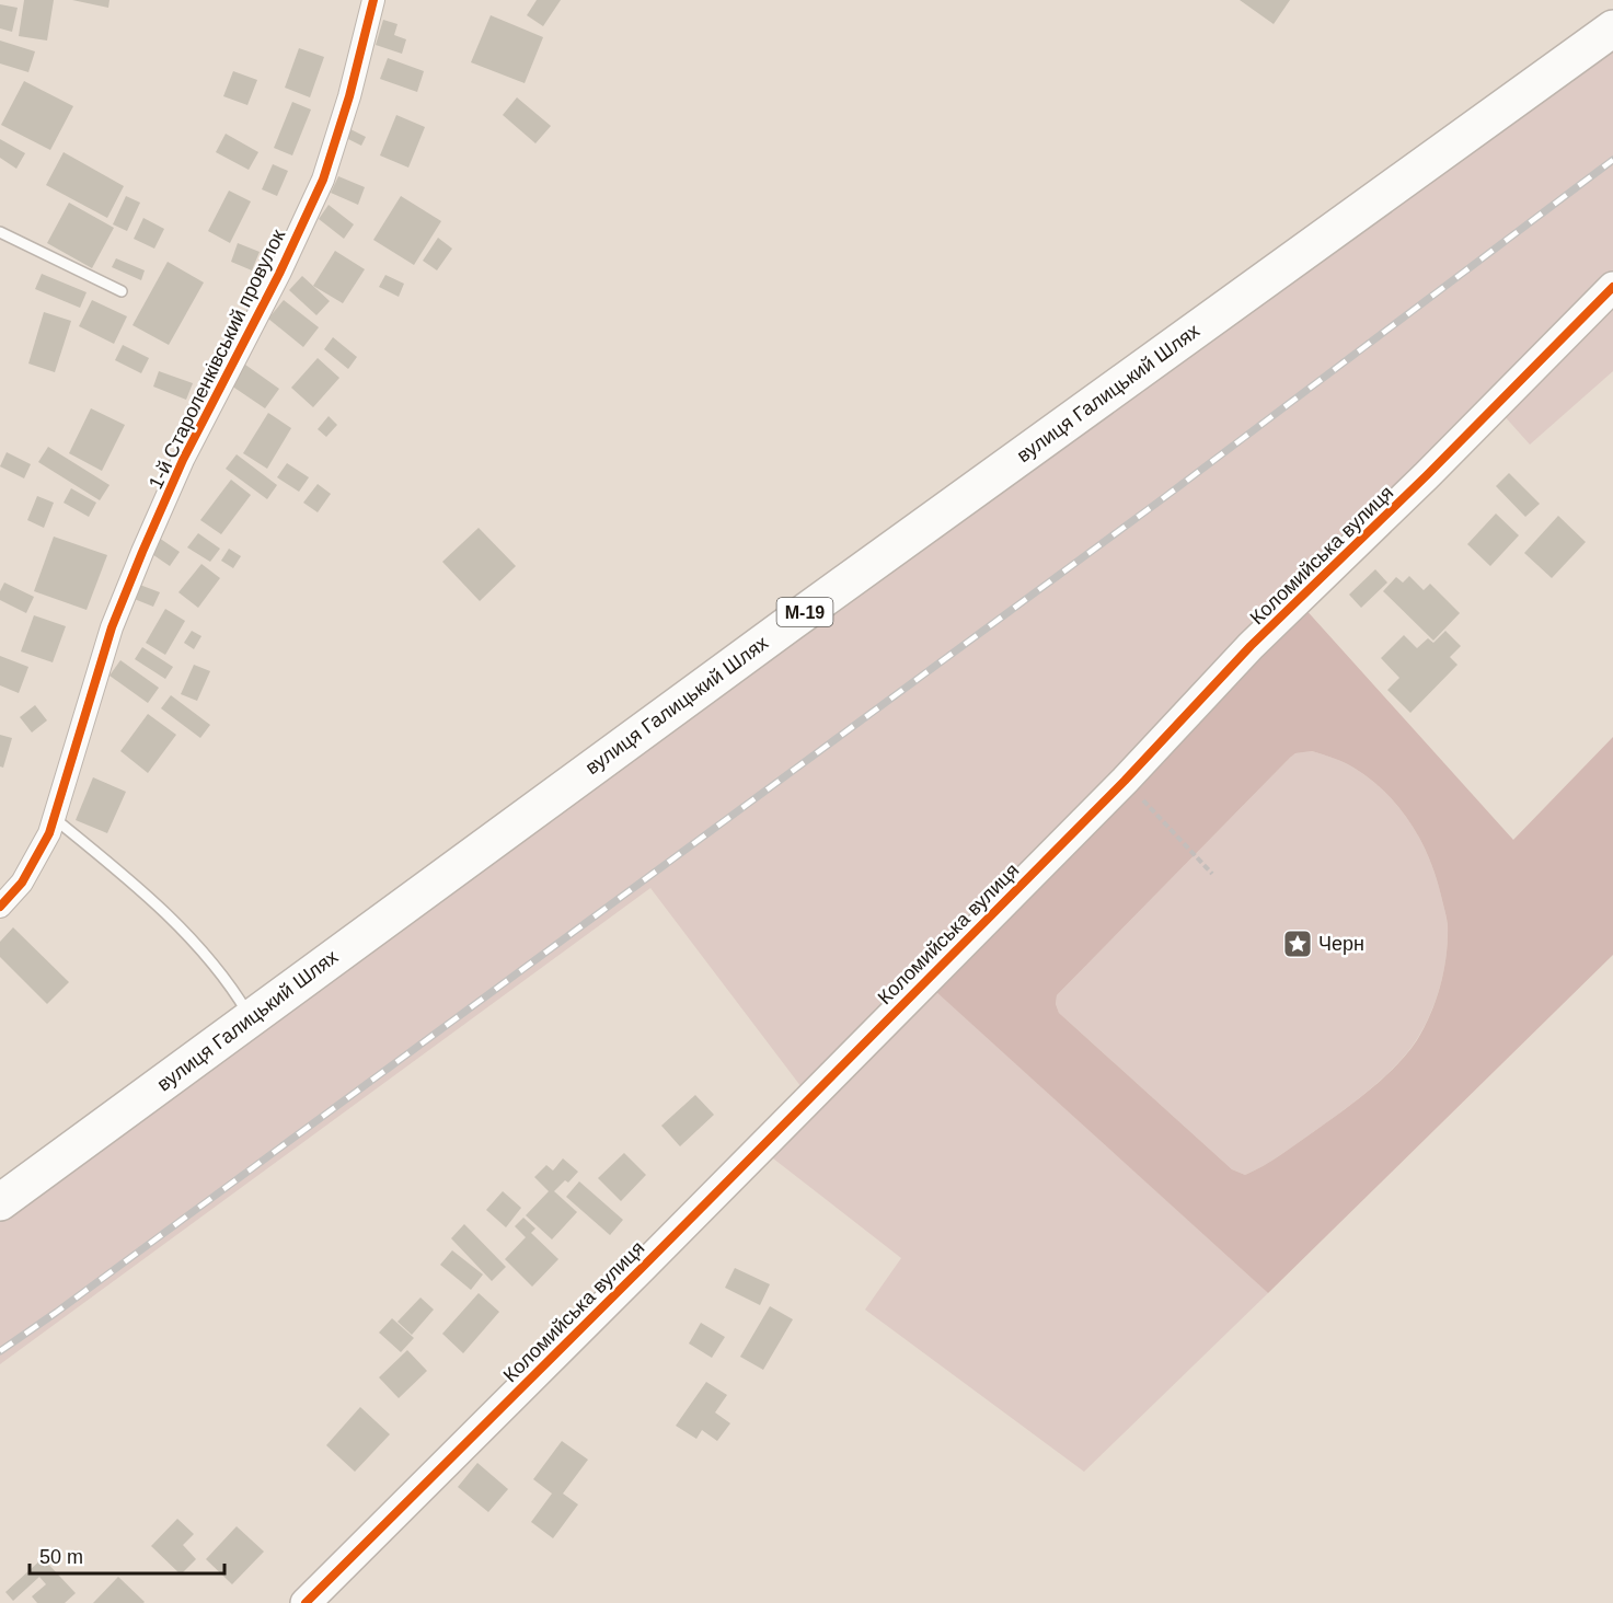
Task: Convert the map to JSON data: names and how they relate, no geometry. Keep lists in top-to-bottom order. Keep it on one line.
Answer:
{"streets":{"highway":["вулиця Галицький Шлях","М-19"],"street":["1-й Староленківський провулок","Коломийська вулиця"]},"places":{"place":["Черн"]},"scale_bar":"50 m"}
